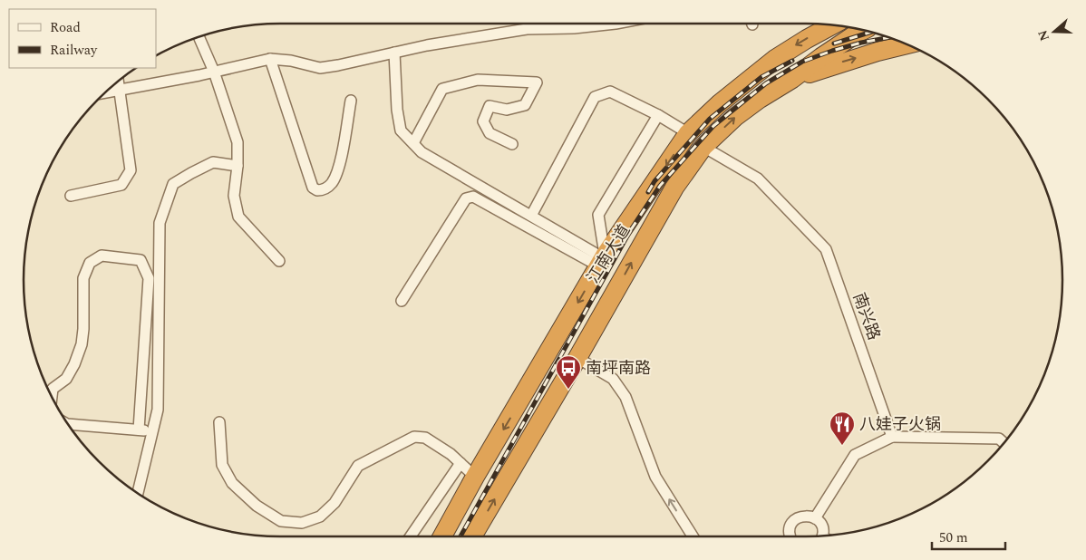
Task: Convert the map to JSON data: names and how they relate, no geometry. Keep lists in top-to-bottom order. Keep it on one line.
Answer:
{"streets":{"highway":["江南大道"],"street":["南兴路"]},"crossings":[["江南大道","南兴路"]],"places":{"bus stop":["南坪南路"],"restaurant":["八娃子火锅"]},"legend":["Road","Railway"],"scale_bar":"50 m","north":"left"}
